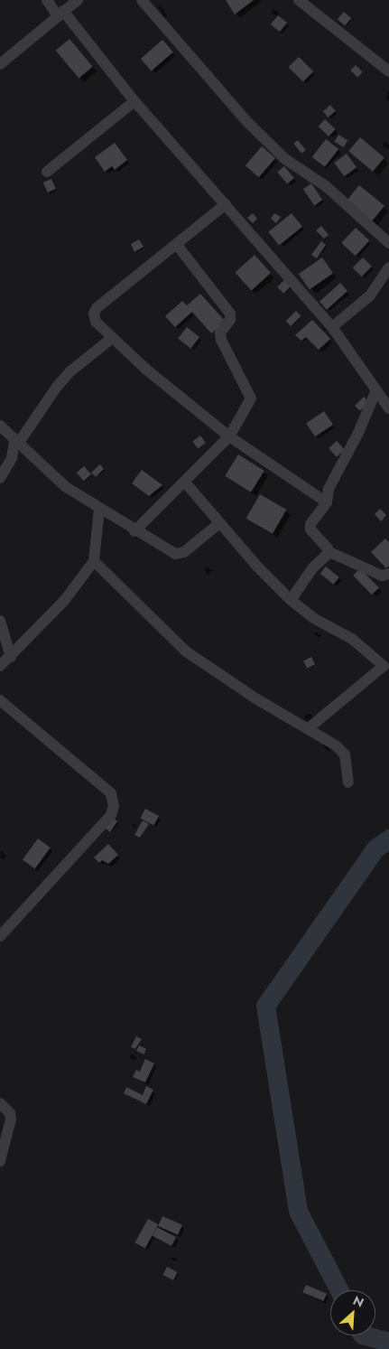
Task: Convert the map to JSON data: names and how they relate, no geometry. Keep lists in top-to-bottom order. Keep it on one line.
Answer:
{"north":"top right"}
